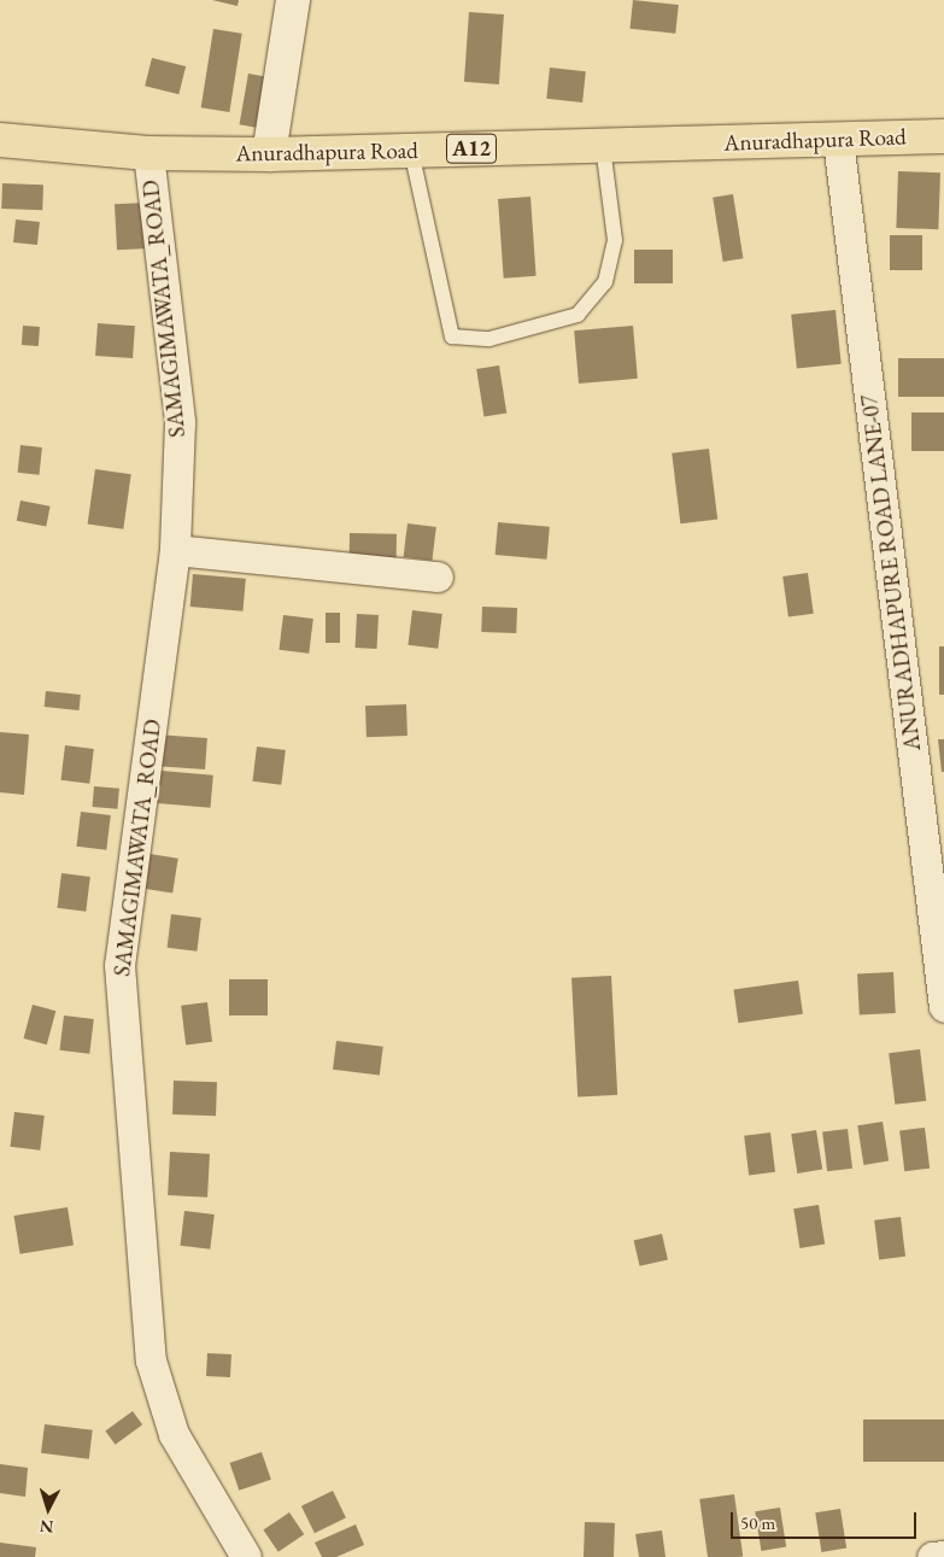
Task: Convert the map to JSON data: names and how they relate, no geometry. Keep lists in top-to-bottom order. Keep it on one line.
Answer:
{"streets":{"highway":["Anuradhapura Road","A12"],"street":["SAMAGIMAWATA_ROAD","ANURADHAPURE ROAD LANE-07"]},"crossings":[["Anuradhapura Road","SAMAGIMAWATA_ROAD"],["Anuradhapura Road","ANURADHAPURE ROAD LANE-07"]],"scale_bar":"50 m","north":"bottom"}
